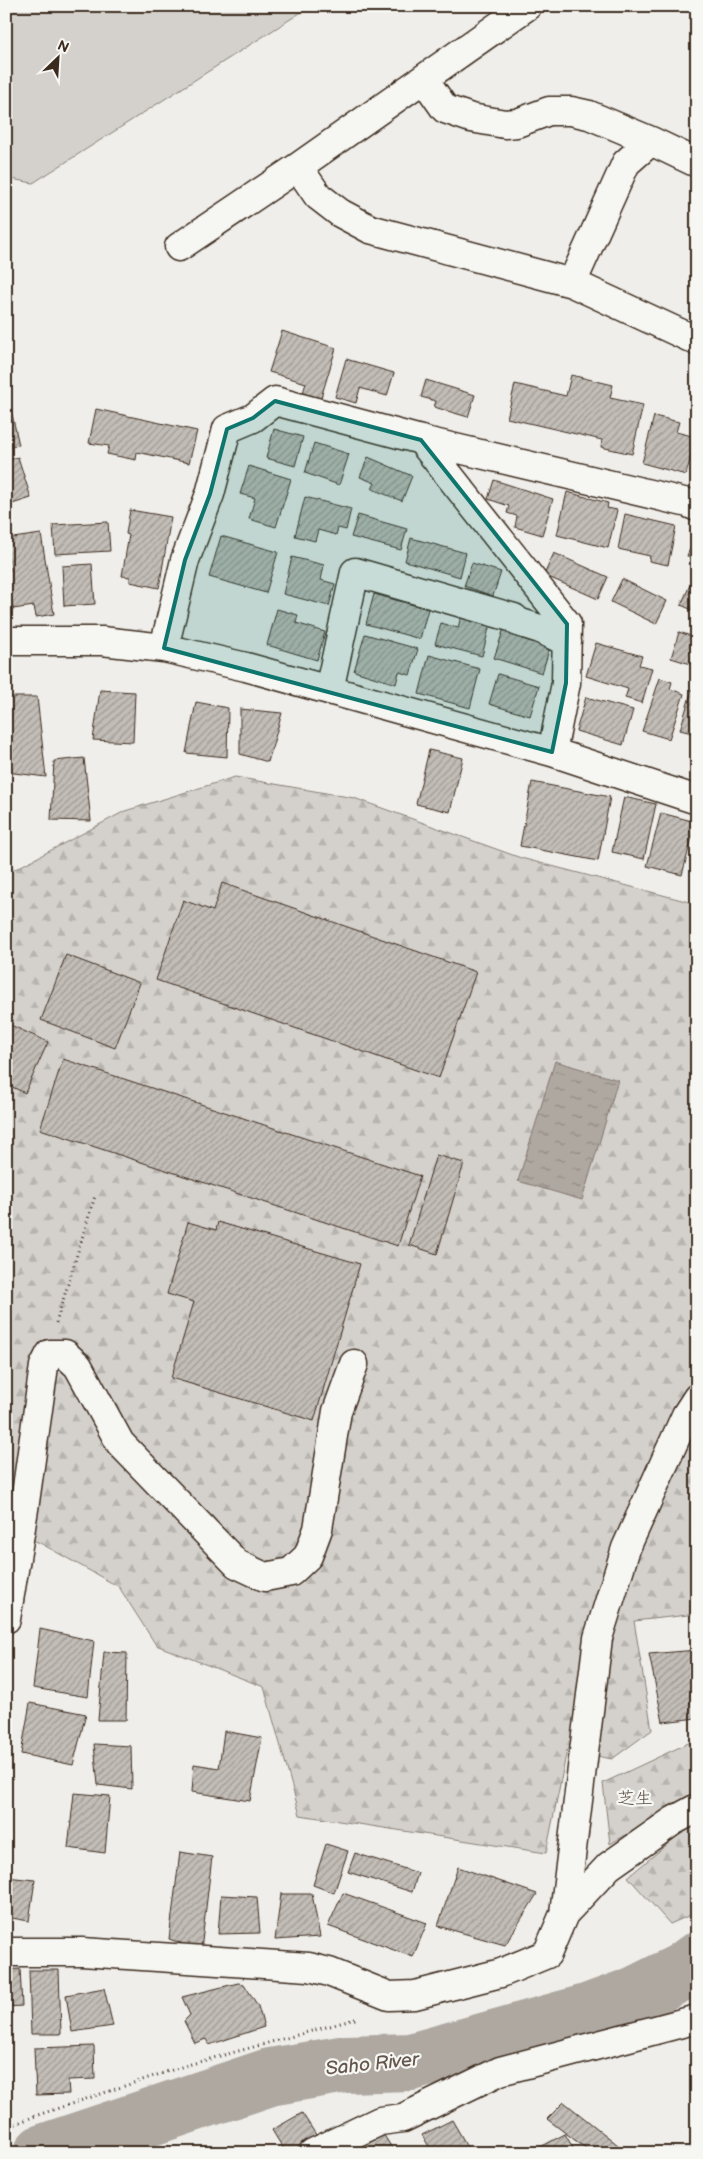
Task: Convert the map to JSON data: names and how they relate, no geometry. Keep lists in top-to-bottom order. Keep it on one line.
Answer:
{"water":["Saho River"],"parks":["芝生"],"north":"top right"}
